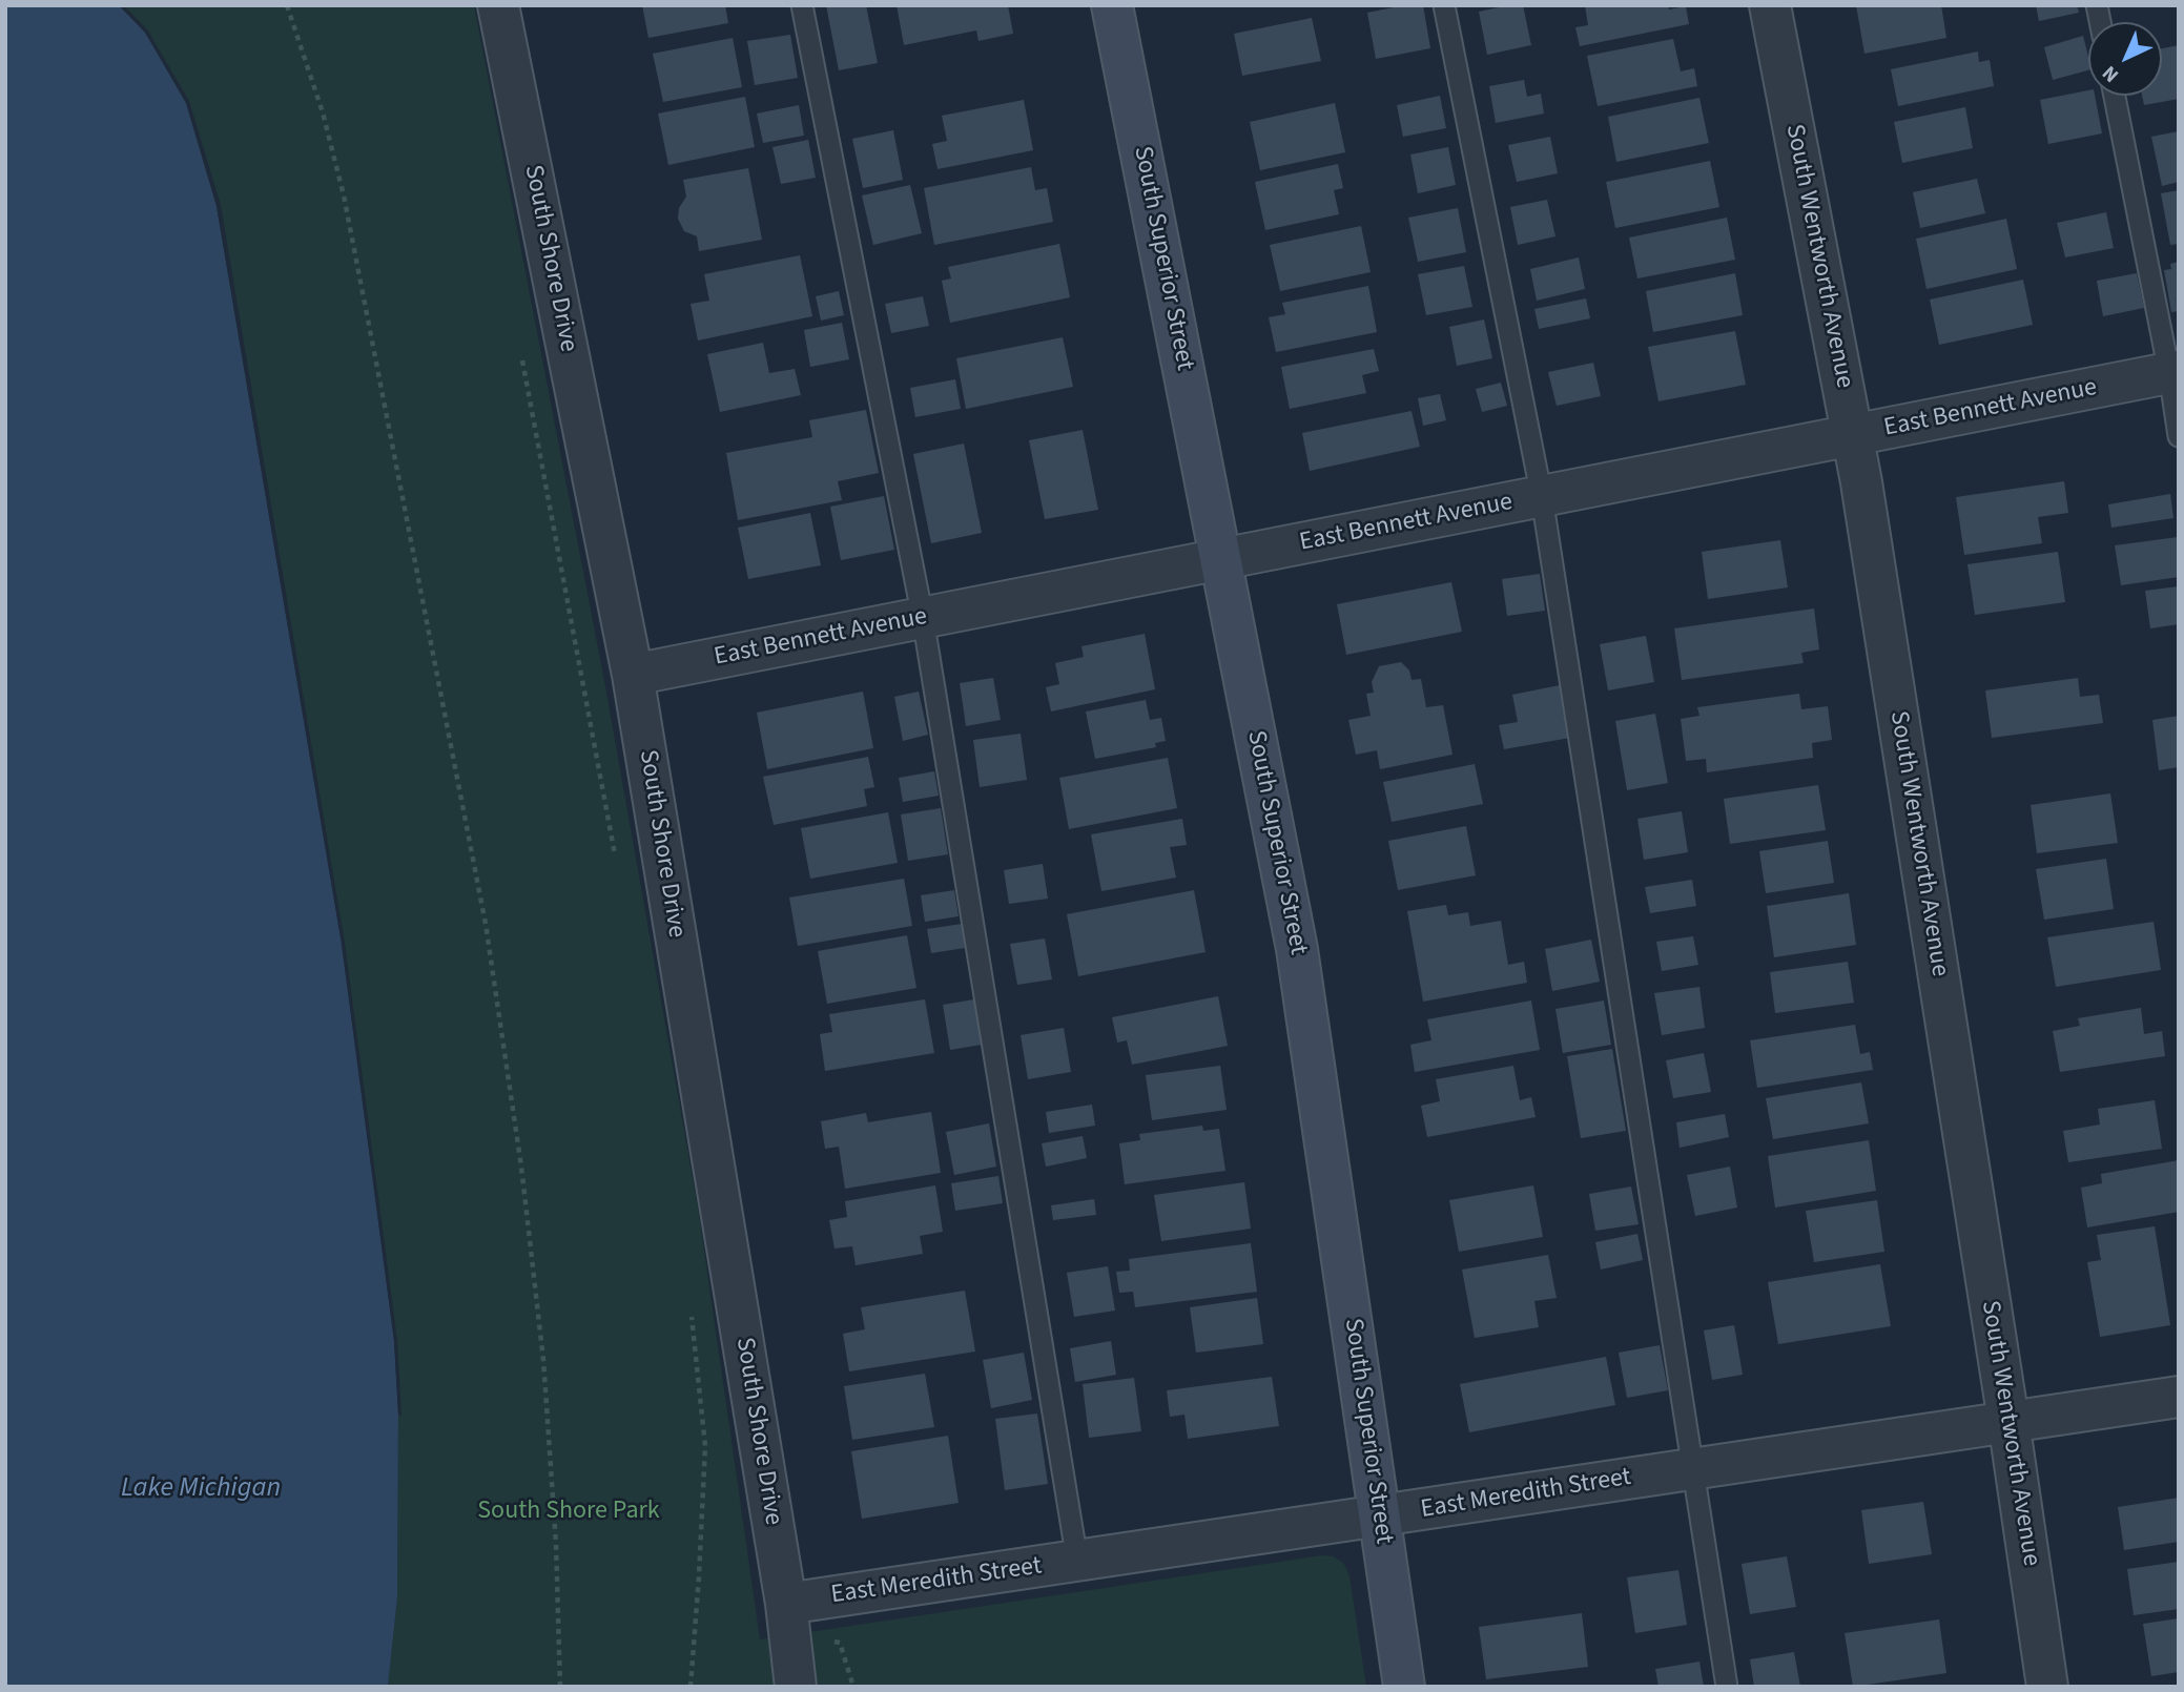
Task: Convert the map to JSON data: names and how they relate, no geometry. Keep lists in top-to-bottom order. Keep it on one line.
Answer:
{"streets":{"street":["South Wentworth Avenue","South Shore Drive","South Superior Street","East Bennett Avenue","East Meredith Street"]},"crossings":[["South Wentworth Avenue","East Bennett Avenue"],["South Wentworth Avenue","East Meredith Street"],["South Shore Drive","East Bennett Avenue"],["South Shore Drive","East Meredith Street"],["South Superior Street","East Bennett Avenue"],["South Superior Street","East Meredith Street"]],"water":["Lake Michigan"],"parks":["South Shore Park"],"north":"bottom left"}
